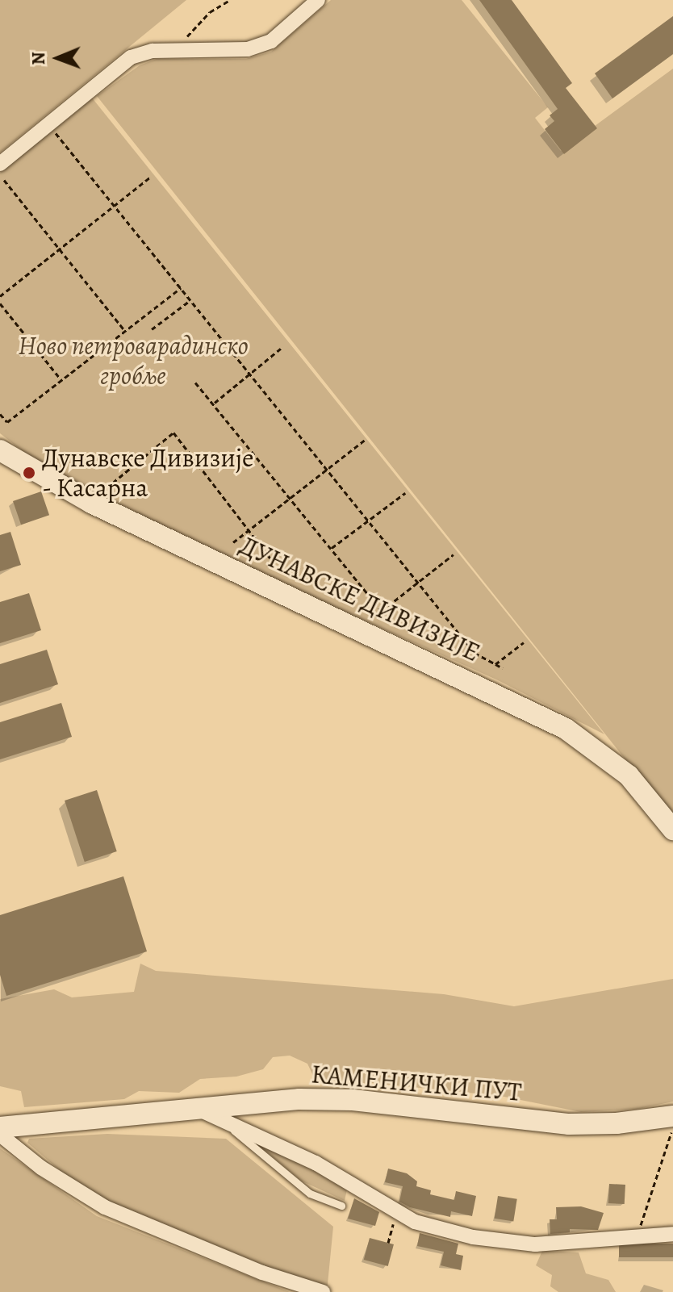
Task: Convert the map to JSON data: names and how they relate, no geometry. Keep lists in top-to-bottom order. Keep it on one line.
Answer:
{"streets":{"street":["ДУНАВСКЕ ДИВИЗИЈЕ","КАМЕНИЧКИ ПУТ"]},"parks":["Ново петроварадинско гробље"],"places":["Дунавске Дивизије - Касарна"],"north":"left"}
